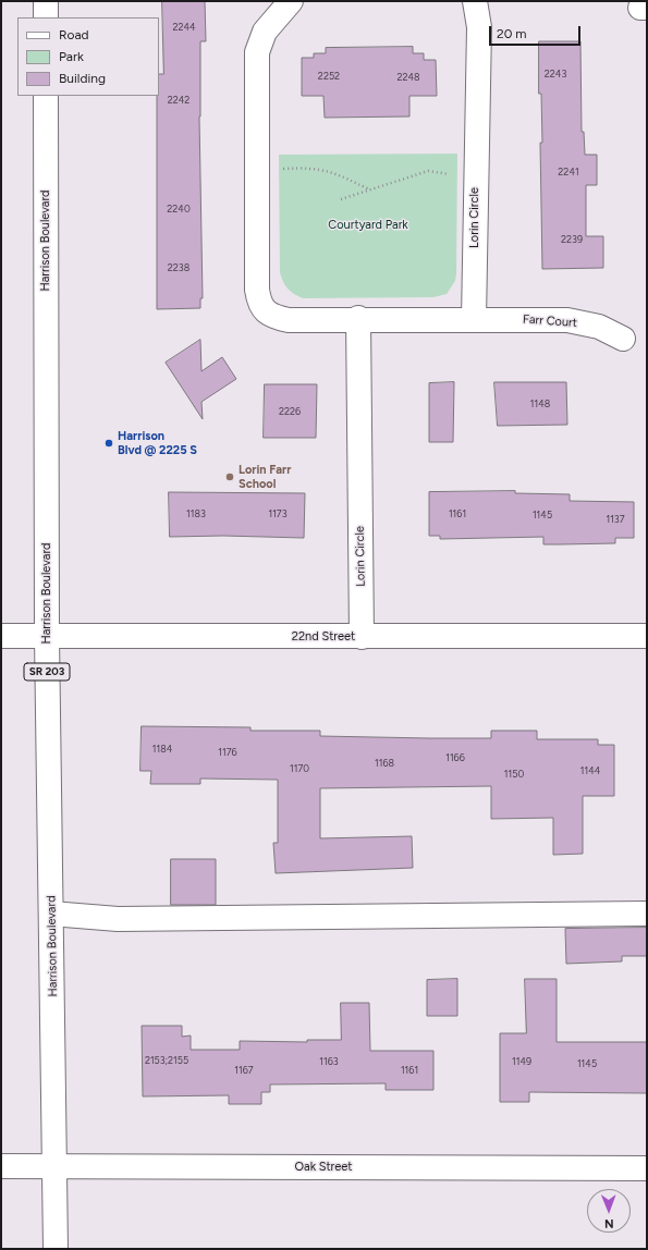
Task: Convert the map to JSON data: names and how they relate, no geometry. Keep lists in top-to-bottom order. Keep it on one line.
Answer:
{"streets":{"street":["Lorin Circle","Harrison Boulevard","Farr Court","22nd Street","SR 203","Oak Street"]},"crossings":[["Lorin Circle","Farr Court"],["Lorin Circle","22nd Street"],["Harrison Boulevard","22nd Street"],["Harrison Boulevard","Oak Street"]],"parks":["Courtyard Park"],"places":["Harrison Blvd @ 2225 S","Lorin Farr School"],"house_numbers":["2244","2243","2252","2248","2242","2241","2240","2239","2238","1148","2226","1183","1173","1161","1145","1137","1184","1176","1166","1168","1170","1144","1150","2153;2155","1163","1149","1145","1167","1161"],"legend":["Road","Park","Building"],"scale_bar":"20 m","north":"bottom"}
